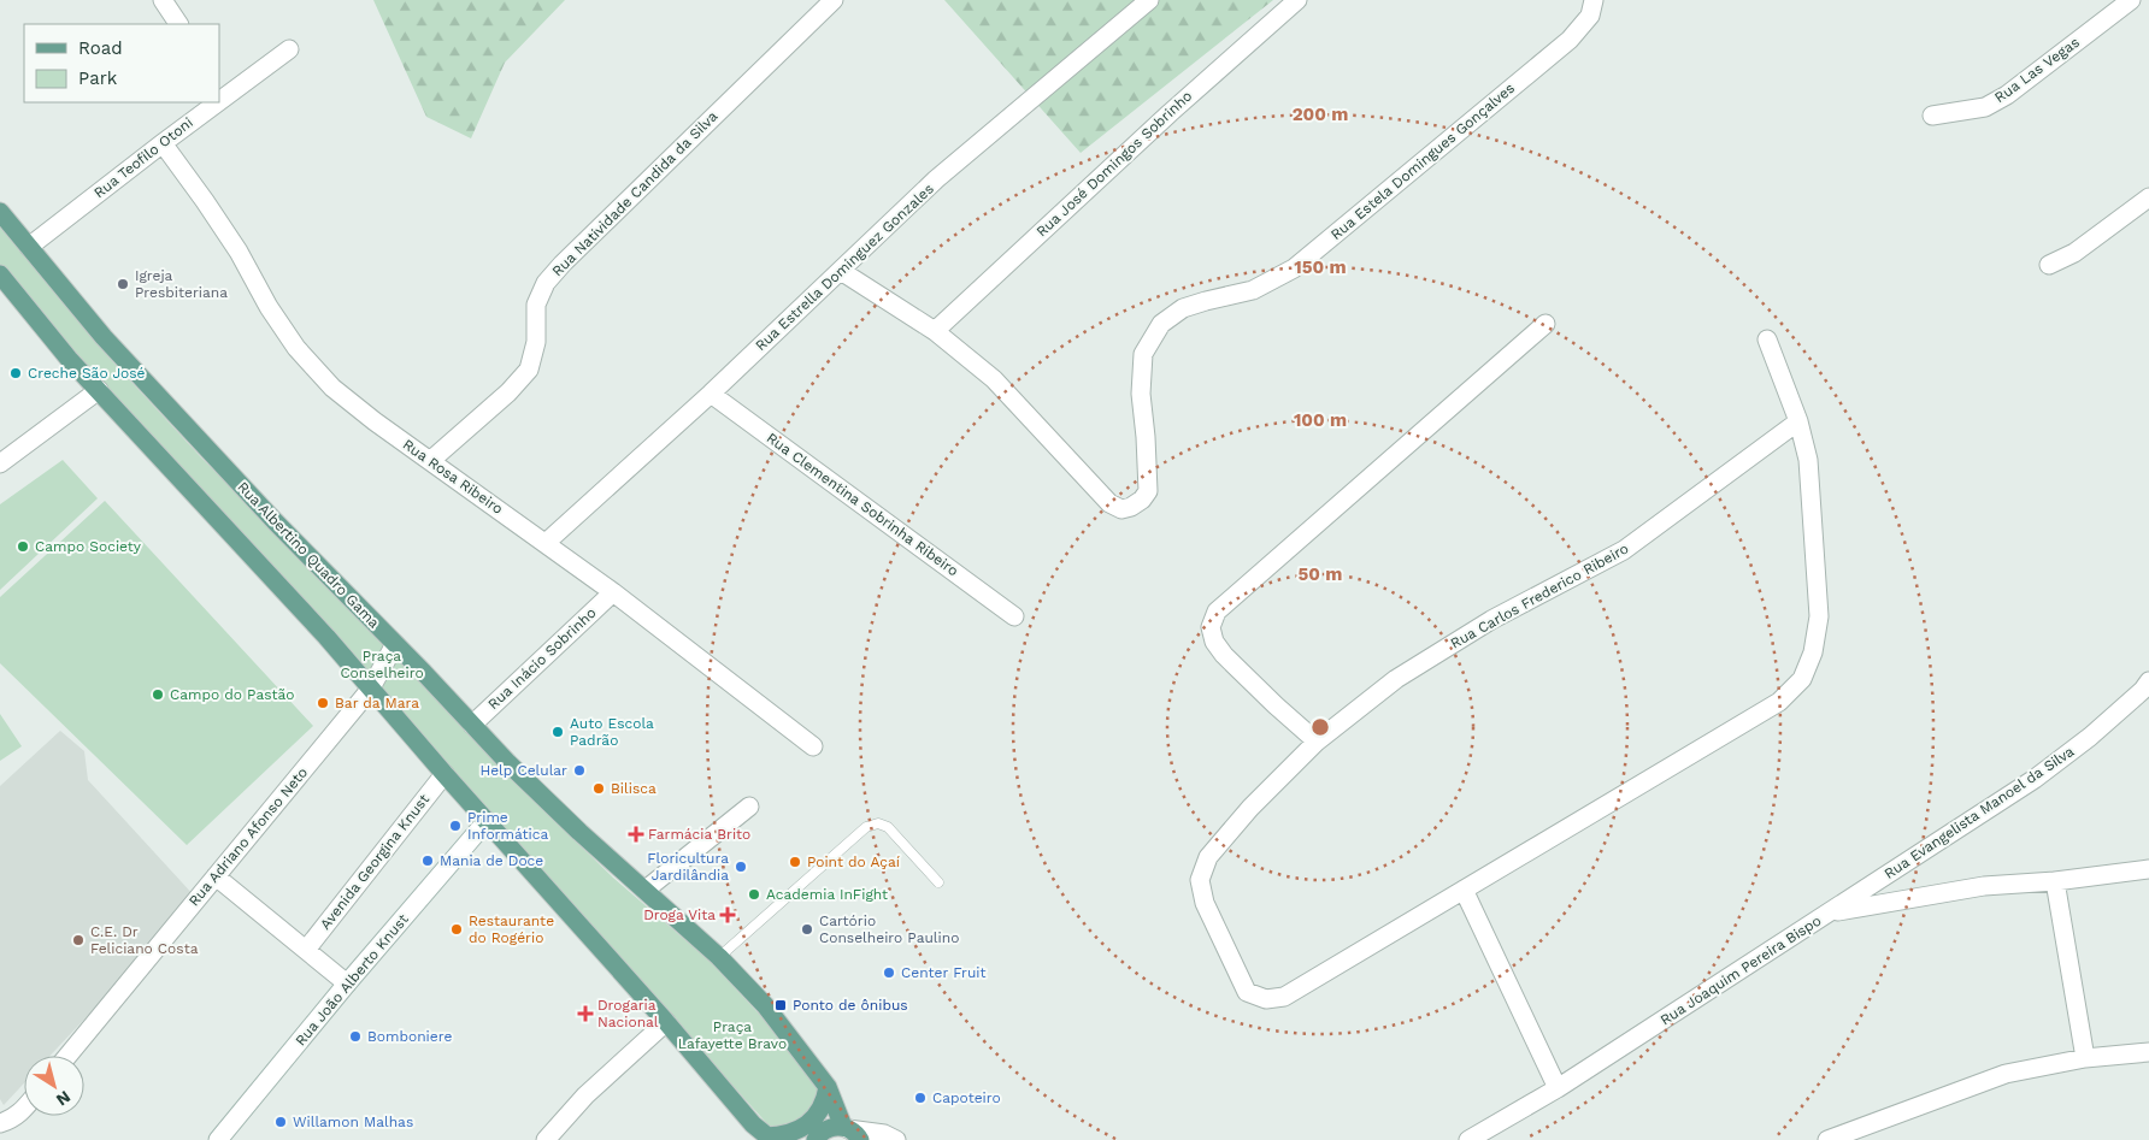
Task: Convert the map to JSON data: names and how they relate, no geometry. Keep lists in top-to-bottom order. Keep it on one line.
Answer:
{"streets":{"main road":["Rua Albertino Quadro Gama"],"street":["Rua Las Vegas","Rua Teofilo Otoni","Rua Estela Domingues Gonçalves","Rua José Domingos Sobrinho","Rua Natividade Candida da Silva","Rua Estrella Dominguez Gonzales","Rua Rosa Ribeiro","Rua Clementina Sobrinha Ribeiro","Rua Carlos Frederico Ribeiro","Rua Inácio Sobrinho","Rua Evangelista Manoel da Silva","Rua Adriano Afonso Neto","Avenida Georgina Knust","Rua Joaquim Pereira Bispo","Rua João Alberto Knust"]},"crossings":[["Rua Teofilo Otoni","Rua Rosa Ribeiro"],["Rua Teofilo Otoni","Rua Albertino Quadro Gama"],["Rua Estela Domingues Gonçalves","Rua José Domingos Sobrinho"],["Rua Estela Domingues Gonçalves","Rua Estrella Dominguez Gonzales"],["Rua Natividade Candida da Silva","Rua Rosa Ribeiro"],["Rua Estrella Dominguez Gonzales","Rua Rosa Ribeiro"],["Rua Estrella Dominguez Gonzales","Rua Clementina Sobrinha Ribeiro"],["Rua Rosa Ribeiro","Rua Inácio Sobrinho"],["Rua Albertino Quadro Gama","Rua Inácio Sobrinho"],["Rua Albertino Quadro Gama","Rua Adriano Afonso Neto"],["Rua Evangelista Manoel da Silva","Rua Joaquim Pereira Bispo"]],"parks":["Praça Conselheiro","Praça Lafayette Bravo"],"places":{"other":["Igreja Presbiteriana","Creche São José","Campo Society","Campo do Pastão","Bar da Mara","Auto Escola Padrão","Help Celular","Bilisca","Prime Informática","Mania de Doce","Point do Açaí","Floricultura Jardilândia","Academia InFight","Restaurante do Rogério","Cartório Conselheiro Paulino","C.E. Dr Feliciano Costa","Center Fruit","Bomboniere","Capoteiro","Willamon Malhas"],"health":["Farmácia Brito","Droga Vita","Drogaria Nacional"],"transit":["Ponto de ônibus"]},"legend":["Road","Park"],"north":"bottom right","rings":["200 m","150 m","100 m","50 m"]}
